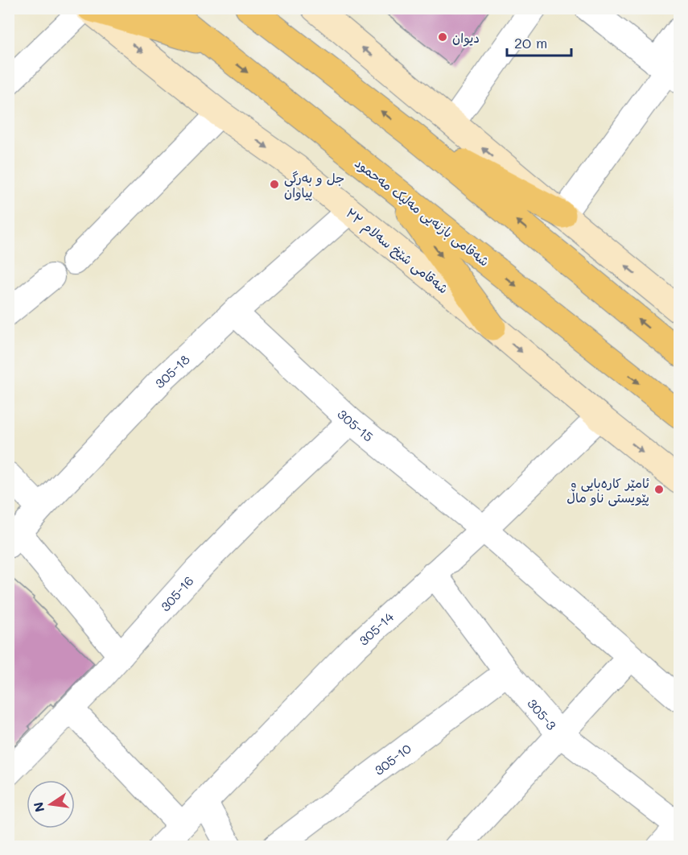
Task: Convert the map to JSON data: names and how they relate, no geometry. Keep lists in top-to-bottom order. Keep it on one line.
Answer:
{"streets":{"highway":["شەقامی بازنەیی مەلیک مەحمود"],"main road":["شەقامی شێخ سەلام ٣٣"],"street":["305-18","305-15","305-16","305-14","305-3","305-10"]},"crossings":[["شەقامی شێخ سەلام ٣٣","305-18"],["شەقامی شێخ سەلام ٣٣","305-14"],["305-18","305-15"],["305-15","305-16"],["305-15","305-14"],["305-14","305-3"],["305-3","305-10"]],"places":["دیوان","جل و بەرگی پیاوان","ئامێر کارەبایی و پێویستی ناو ماڵ"],"scale_bar":"20 m","north":"left"}
